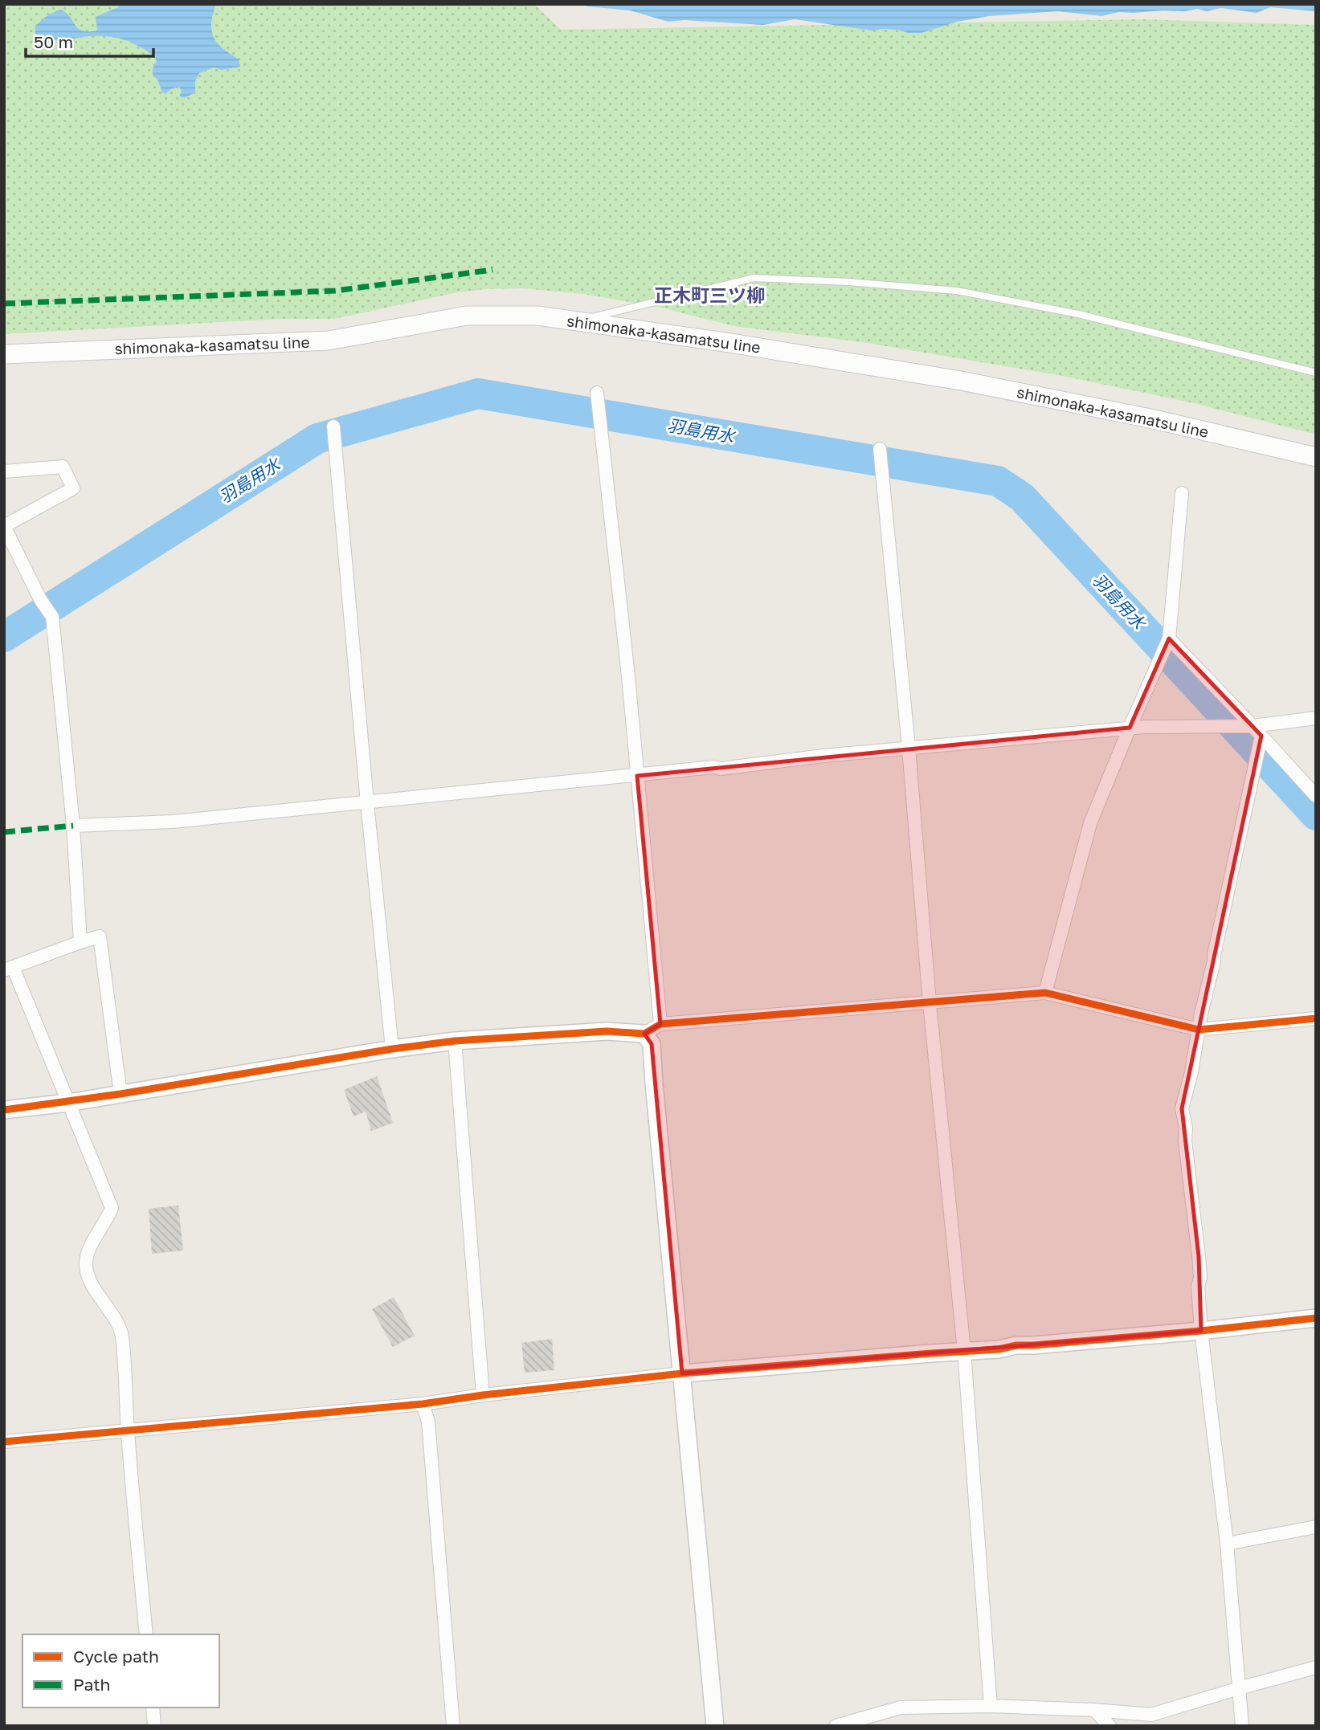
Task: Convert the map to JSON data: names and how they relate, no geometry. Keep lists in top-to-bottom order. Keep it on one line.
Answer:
{"streets":{"main road":["shimonaka-kasamatsu line"]},"districts":["正木町三ツ柳"],"water":["羽島用水"],"legend":["Cycle path","Path"],"scale_bar":"50 m"}
